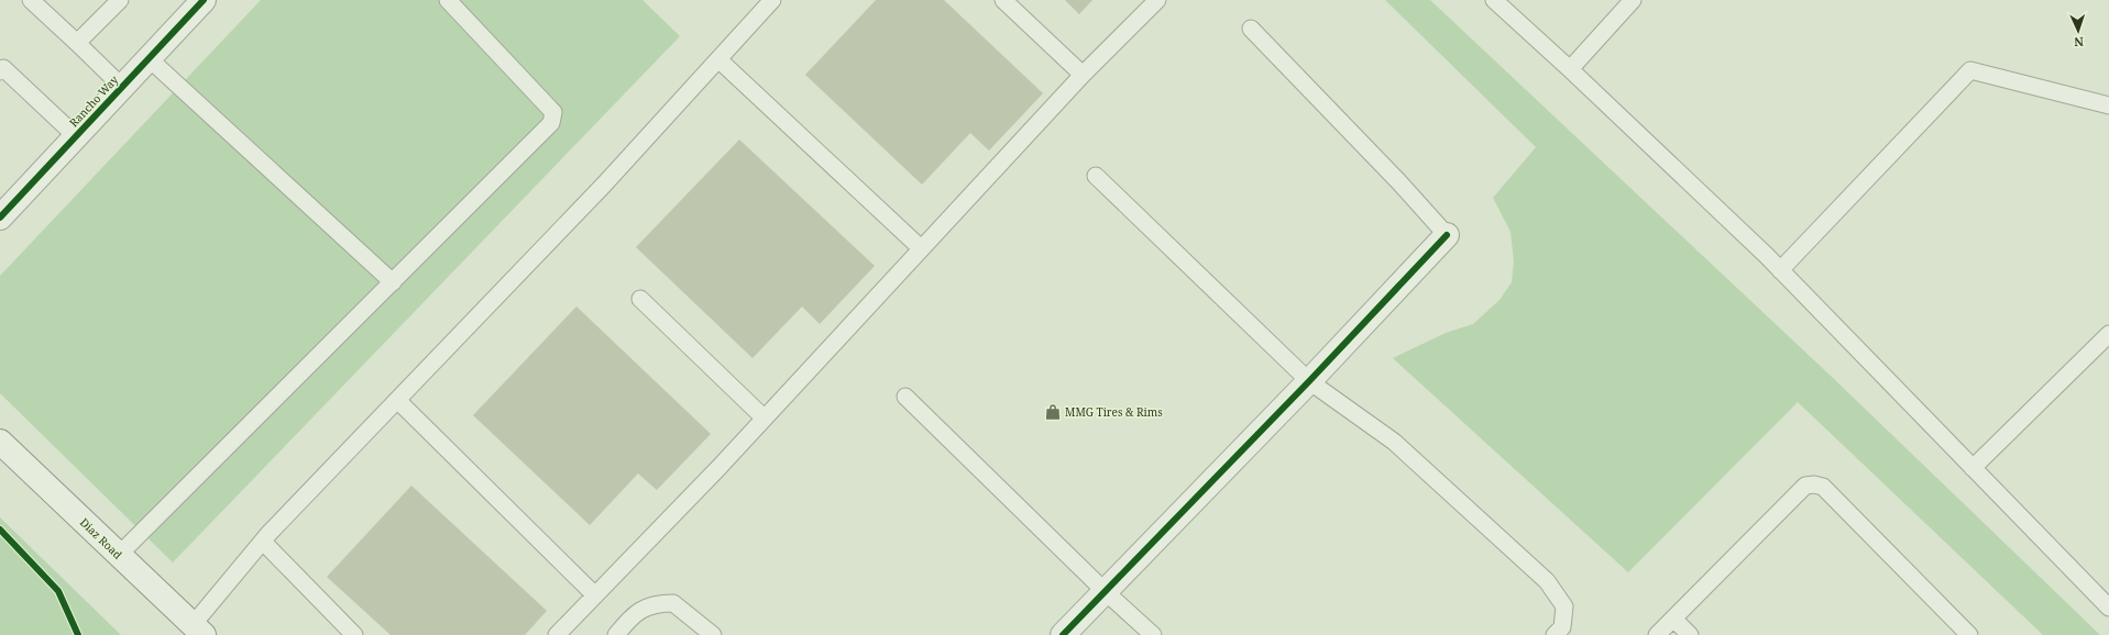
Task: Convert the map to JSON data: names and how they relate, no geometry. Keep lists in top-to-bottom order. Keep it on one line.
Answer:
{"streets":{"street":["Rancho Way","Diaz Road"]},"places":{"shop":["MMG Tires & Rims"]},"north":"bottom"}
